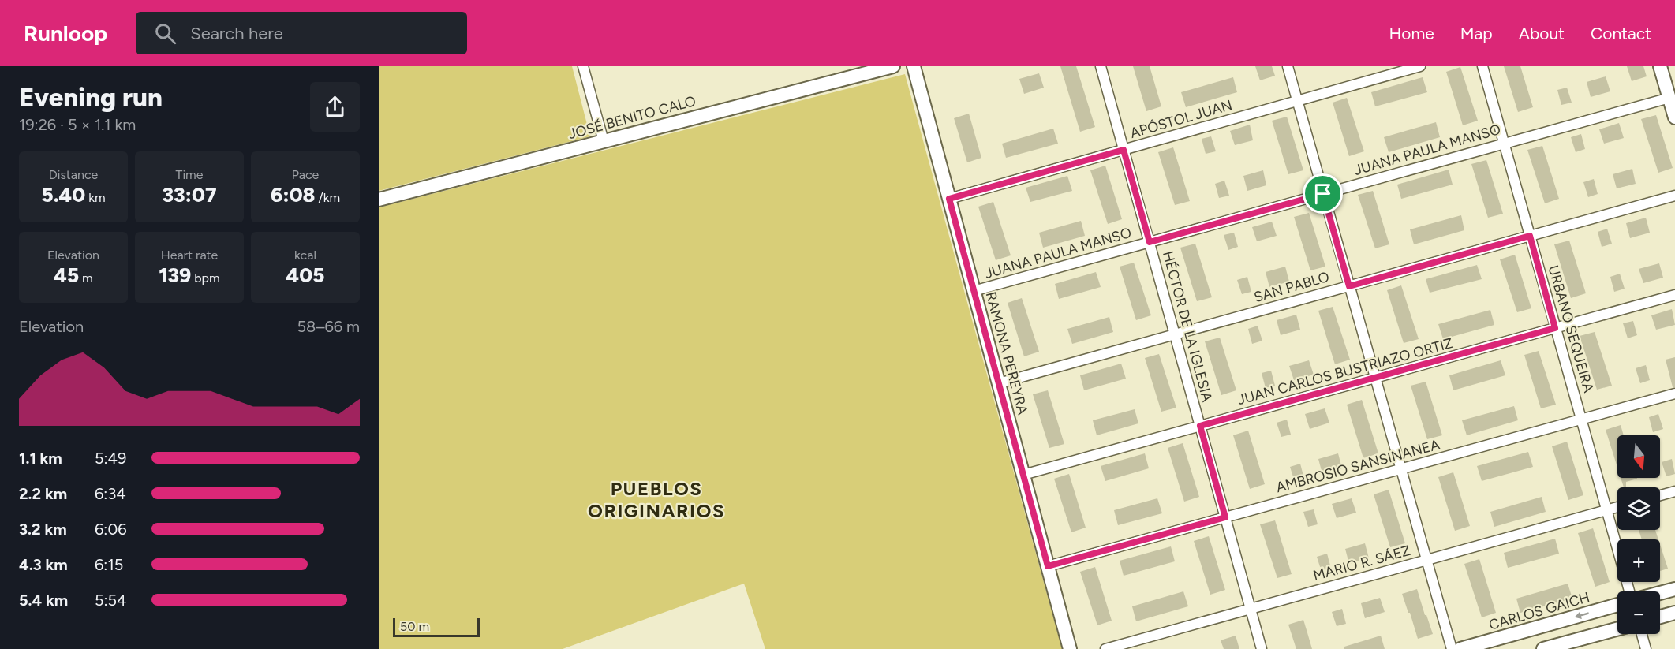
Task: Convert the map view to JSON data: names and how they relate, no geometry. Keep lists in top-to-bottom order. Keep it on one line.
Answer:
{"streets":{"street":["JOSÉ BENITO CALO","APÓSTOL JUAN","JUANA PAULA MANSO","SAN PABLO","HÉCTOR DE LA IGLESIA","URBANO SEQUEIRA","RAMONA PEREYRA","JUAN CARLOS BUSTRIAZO ORTIZ","AMBROSIO SANSINANEA","MARIO R. SÁEZ","CARLOS GAICH"]},"crossings":[["APÓSTOL JUAN","HÉCTOR DE LA IGLESIA"],["APÓSTOL JUAN","RAMONA PEREYRA"],["JUANA PAULA MANSO","HÉCTOR DE LA IGLESIA"],["JUANA PAULA MANSO","URBANO SEQUEIRA"],["JUANA PAULA MANSO","RAMONA PEREYRA"],["SAN PABLO","HÉCTOR DE LA IGLESIA"],["SAN PABLO","URBANO SEQUEIRA"],["SAN PABLO","RAMONA PEREYRA"],["HÉCTOR DE LA IGLESIA","JUAN CARLOS BUSTRIAZO ORTIZ"],["HÉCTOR DE LA IGLESIA","AMBROSIO SANSINANEA"],["HÉCTOR DE LA IGLESIA","MARIO R. SÁEZ"],["URBANO SEQUEIRA","JUAN CARLOS BUSTRIAZO ORTIZ"],["URBANO SEQUEIRA","AMBROSIO SANSINANEA"],["URBANO SEQUEIRA","MARIO R. SÁEZ"],["RAMONA PEREYRA","JUAN CARLOS BUSTRIAZO ORTIZ"],["RAMONA PEREYRA","AMBROSIO SANSINANEA"]],"districts":["PUEBLOS ORIGINARIOS"],"scale_bar":"50 m","north":"bottom","page":{"header":"Runloop","search":"Search here","nav":["Home","Map","About","Contact"],"heading":["Evening run","19:26 · 5 × 1.1 km"],"stats":[["Distance","5.40 km"],["Time","33:07"],["Pace","6:08 /km"],["Elevation","45 m"],["Heart rate","139 bpm"],["kcal","405"]],"chart":["Elevation","58–66 m"],"map_buttons":["+","−"],"list":[{"name":"1.1 km","note":"5:49"},{"name":"2.2 km","note":"6:34"},{"name":"3.2 km","note":"6:06"},{"name":"4.3 km","note":"6:15"},{"name":"5.4 km","note":"5:54"}],"scale":"50 m"}}
